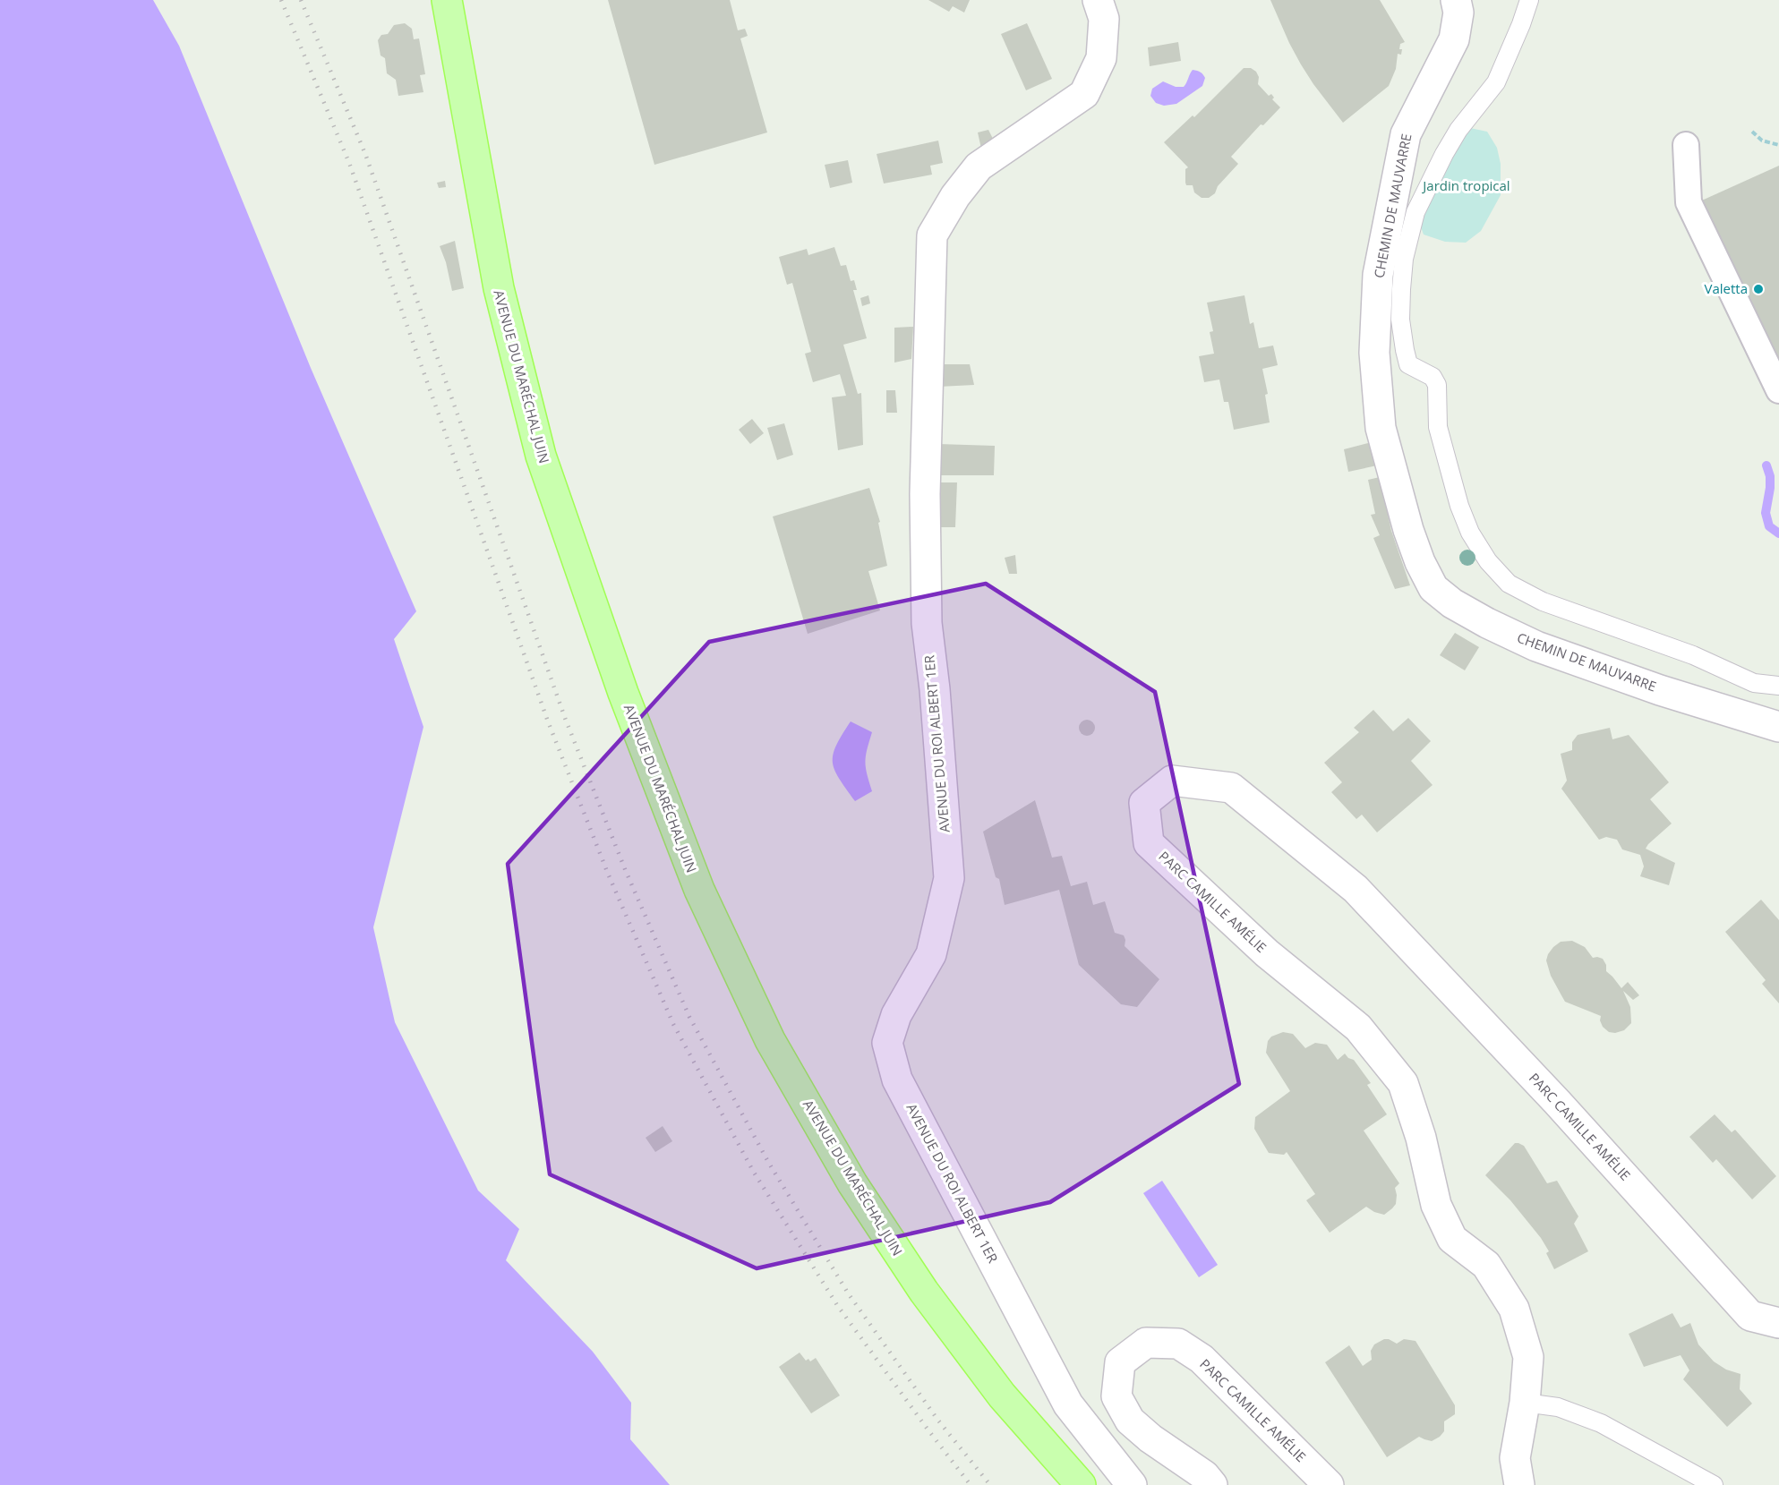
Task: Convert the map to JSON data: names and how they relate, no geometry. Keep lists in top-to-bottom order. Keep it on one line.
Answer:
{"streets":{"main road":["AVENUE DU MARÉCHAL JUIN"],"street":["CHEMIN DE MAUVARRE","AVENUE DU ROI ALBERT 1ER","PARC CAMILLE AMÉLIE"]},"parks":["Jardin tropical"],"places":["Valetta"]}
